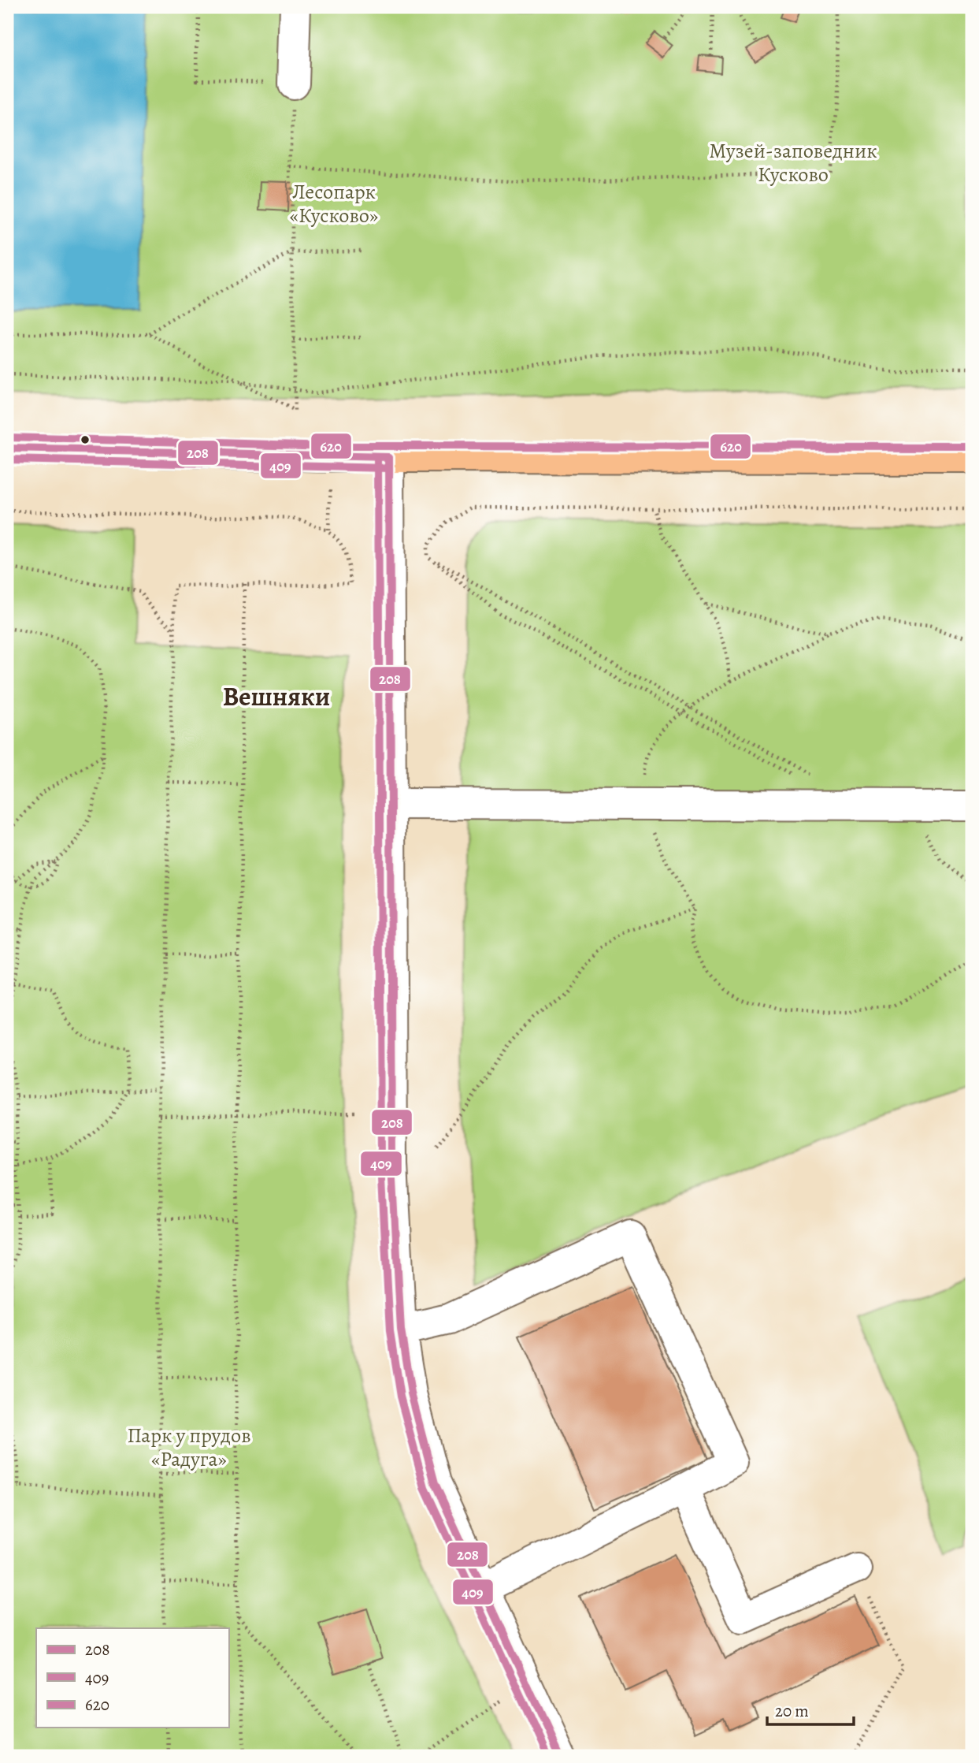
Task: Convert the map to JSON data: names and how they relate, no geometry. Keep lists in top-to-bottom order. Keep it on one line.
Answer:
{"districts":["Вешняки"],"parks":["Музей-заповедник Кусково","Лесопарк «Кусково»","Парк у прудов «Радуга»"],"lines":["transit line 620","transit line 208","transit line 409"],"legend":["208","409","620"],"scale_bar":"20 m"}
